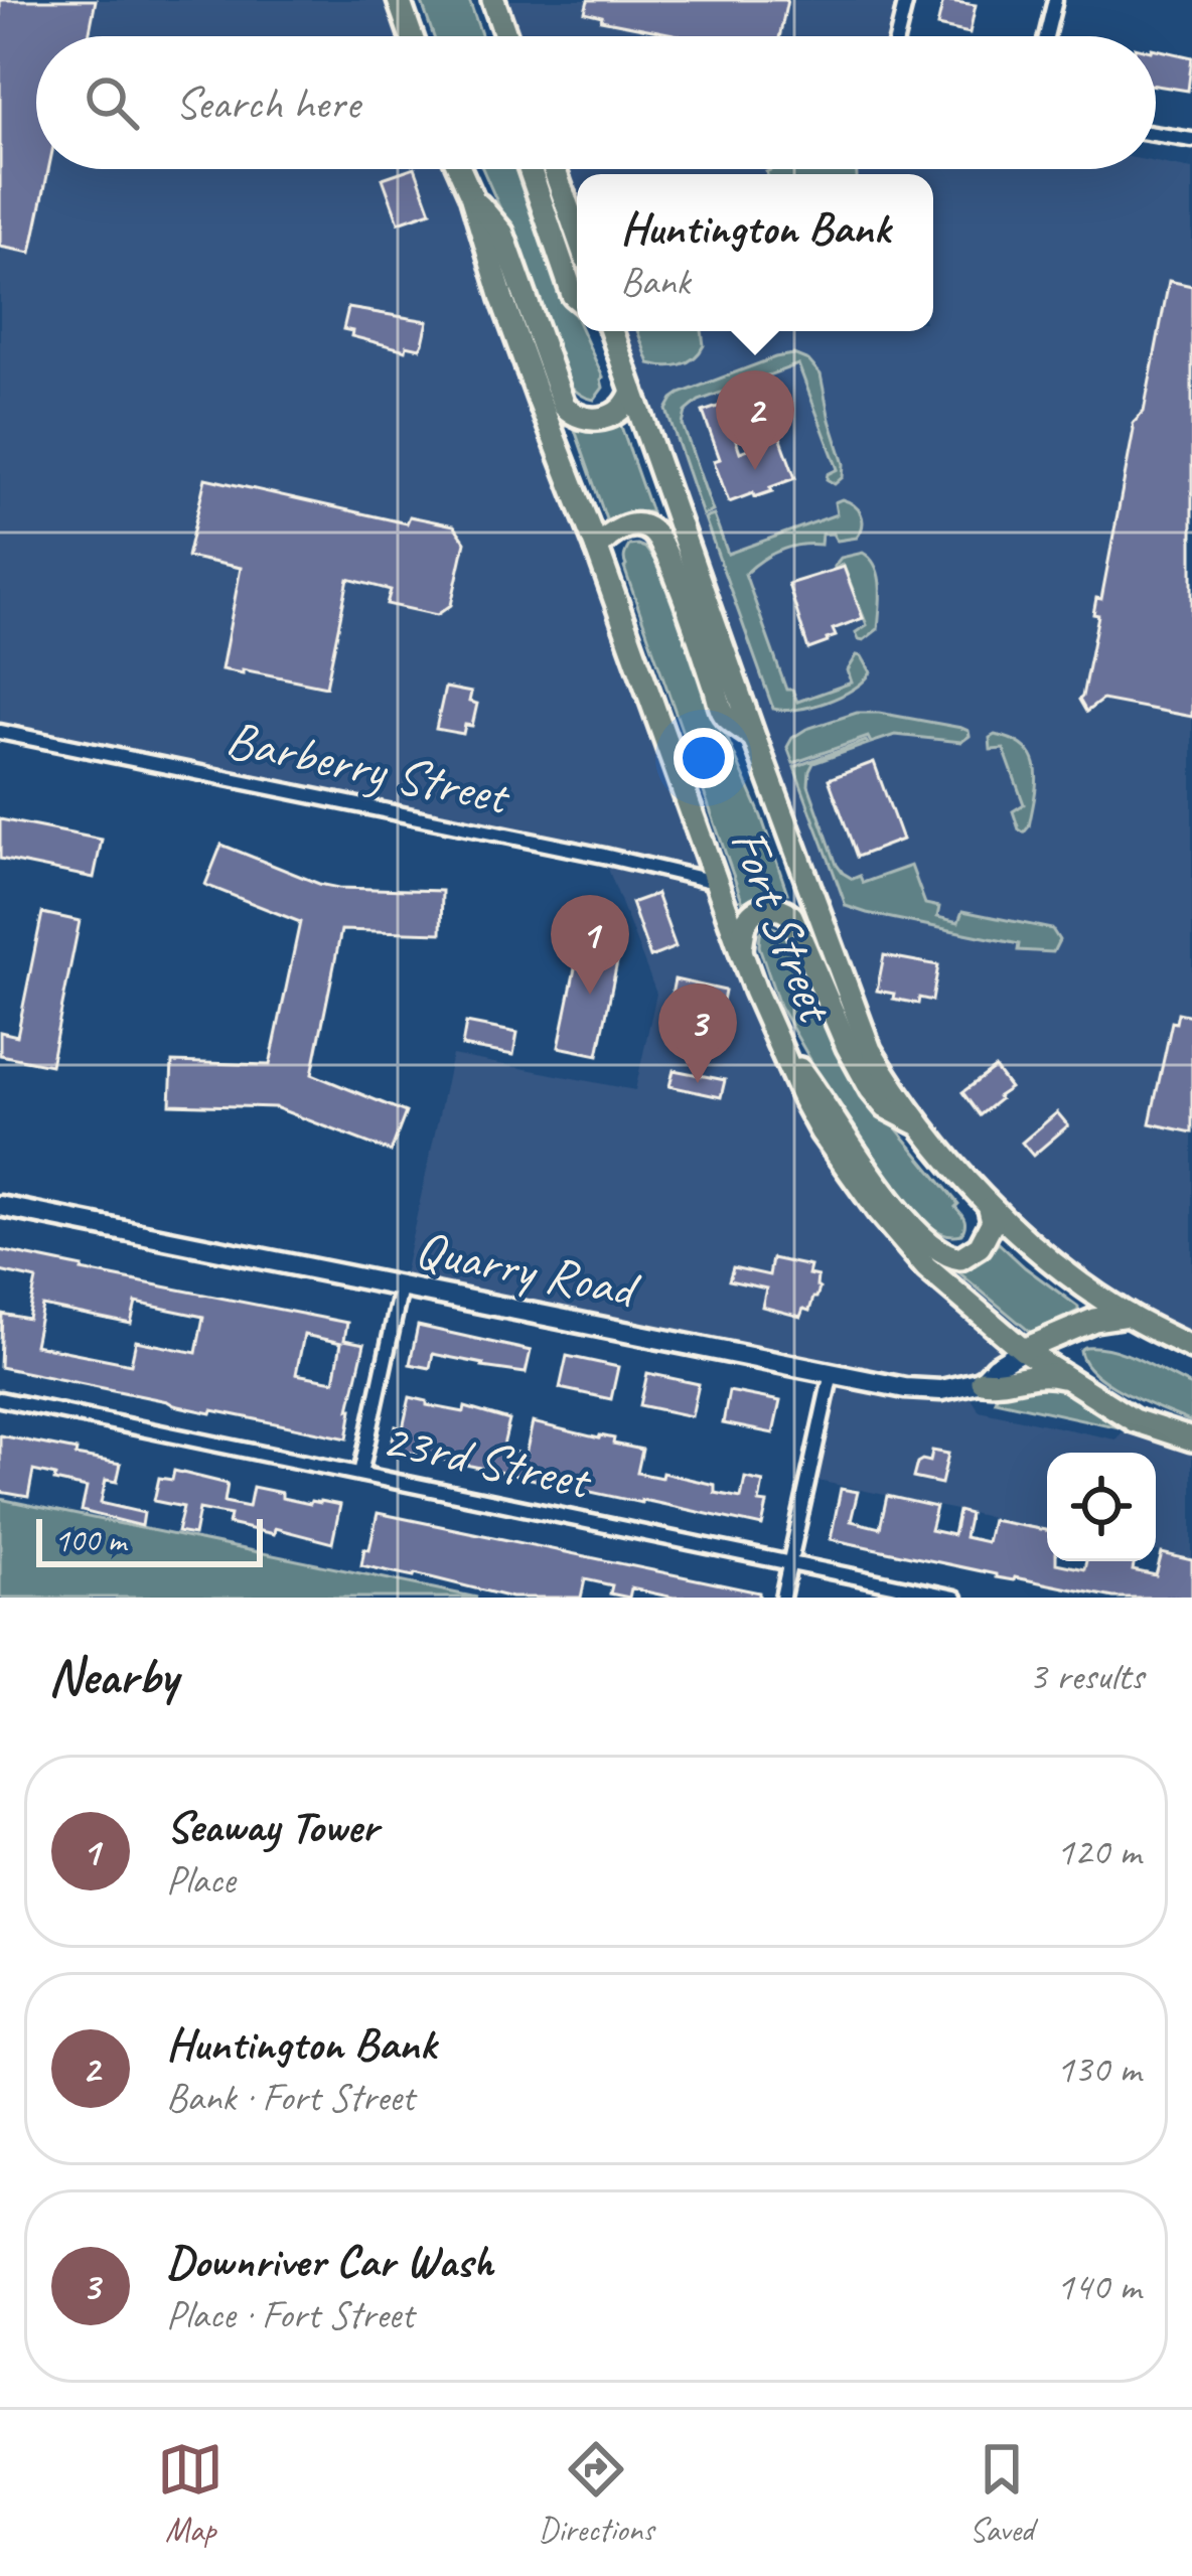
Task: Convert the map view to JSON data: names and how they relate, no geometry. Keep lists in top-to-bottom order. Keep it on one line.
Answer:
{"streets":{"main road":["Fort Street"],"street":["Barberry Street","Quarry Road","23rd Street"]},"crossings":[["Barberry Street","Fort Street"],["Fort Street","Quarry Road"]],"scale_bar":"100 m","page":{"search":"Search here","popup":["Huntington Bank","Bank"],"pins":["2","1","3"],"scale":"100 m","heading":["Nearby","3 results"],"list":[{"mark":"1","name":"Seaway Tower","note":"Place","value":"120 m"},{"mark":"2","name":"Huntington Bank","note":"Bank · Fort Street","value":"130 m"},{"mark":"3","name":"Downriver Car Wash","note":"Place · Fort Street","value":"140 m"}],"nav":["Map","Directions","Saved"]}}
